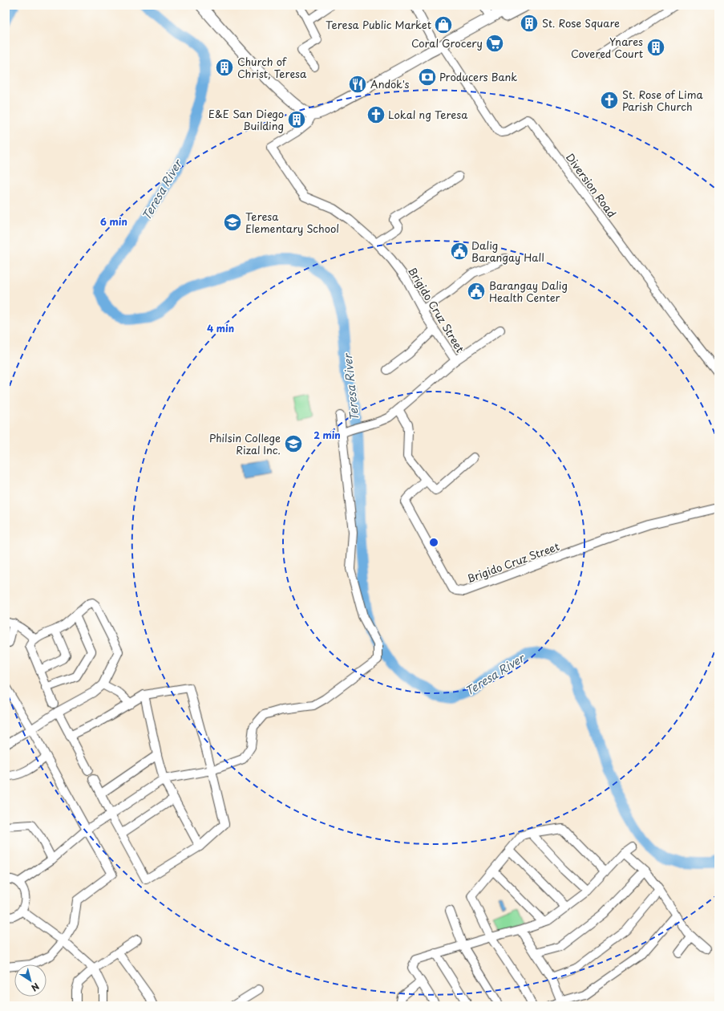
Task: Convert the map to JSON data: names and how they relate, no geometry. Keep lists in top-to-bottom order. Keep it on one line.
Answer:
{"streets":{"street":["Diversion Road","Brigido Cruz Street"]},"water":["Teresa River"],"places":{"building":["St. Rose Square","Ynares Covered Court","Church of Christ, Teresa","E&E San Diego Building"],"shop":["Teresa Public Market"],"supermarket":["Coral Grocery"],"bank":["Producers Bank"],"restaurant":["Andok's"],"church":["St. Rose of Lima Parish Church","Lokal ng Teresa"],"school or university":["Teresa Elementary School","Philsin College Rizal Inc."],"public building":["Dalig Barangay Hall","Barangay Dalig Health Center"]},"north":"bottom right","rings":["6 min","4 min","2 min"]}
